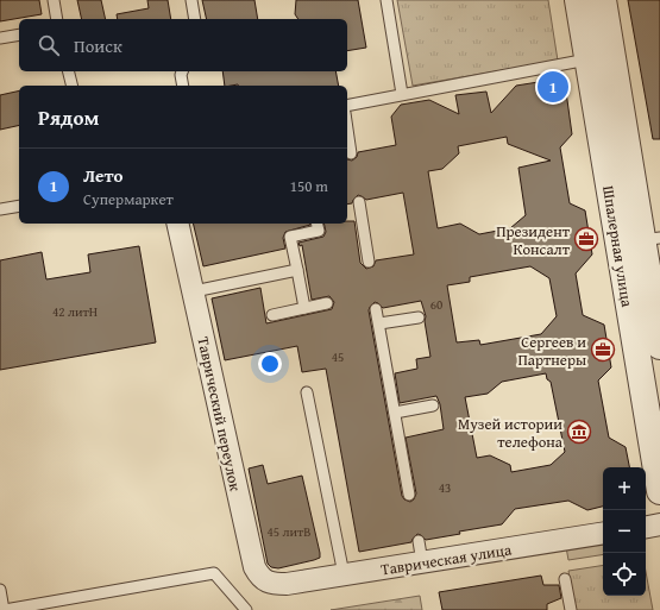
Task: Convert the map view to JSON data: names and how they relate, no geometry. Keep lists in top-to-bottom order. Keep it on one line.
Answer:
{"streets":{"street":["Шпалерная улица","Таврический переулок","Таврическая улица"]},"crossings":[["Таврический переулок","Таврическая улица"]],"places":{"office":["Президент Консалт","Сергеев и Партнеры"],"museum":["Музей истории телефона"]},"house_numbers":["60","42 литН","45","43","45 литВ"],"page":{"search":"Поиск","pins":"1","heading":"Рядом","list":[{"mark":"1","name":"Лето","note":"Супермаркет","value":"150 m"}],"map_buttons":["+","−"]}}
